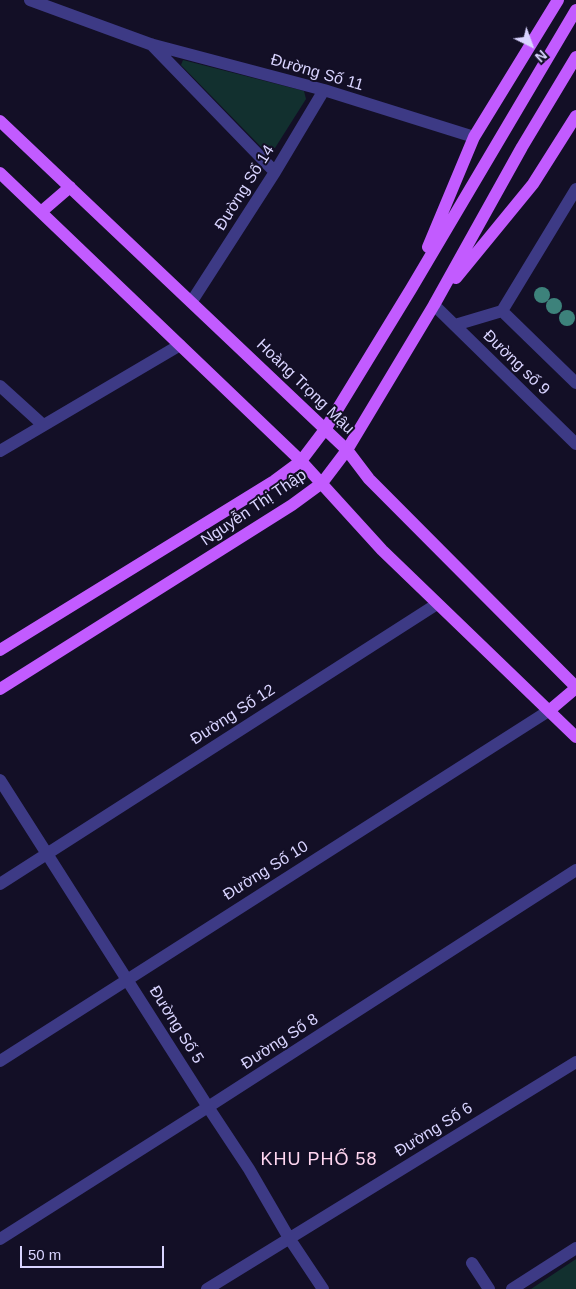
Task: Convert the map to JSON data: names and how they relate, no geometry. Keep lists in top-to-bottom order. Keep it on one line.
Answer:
{"streets":{"main road":["Hoàng Trọng Mậu","Nguyễn Thị Thập"],"street":["Đường Số 11","Đường Số 14","Đường số 9","Đường Số 12","Đường Số 10","Đường Số 5","Đường Số 8","Đường Số 6"]},"crossings":[["Đường Số 11","Đường Số 14"],["Đường Số 14","Hoàng Trọng Mậu"],["Đường số 9","Nguyễn Thị Thập"],["Hoàng Trọng Mậu","Nguyễn Thị Thập"],["Đường Số 12","Đường Số 5"],["Đường Số 10","Đường Số 5"],["Đường Số 5","Đường Số 8"],["Đường Số 5","Đường Số 6"]],"districts":["KHU PHỐ 58"],"scale_bar":"50 m","north":"bottom right"}
